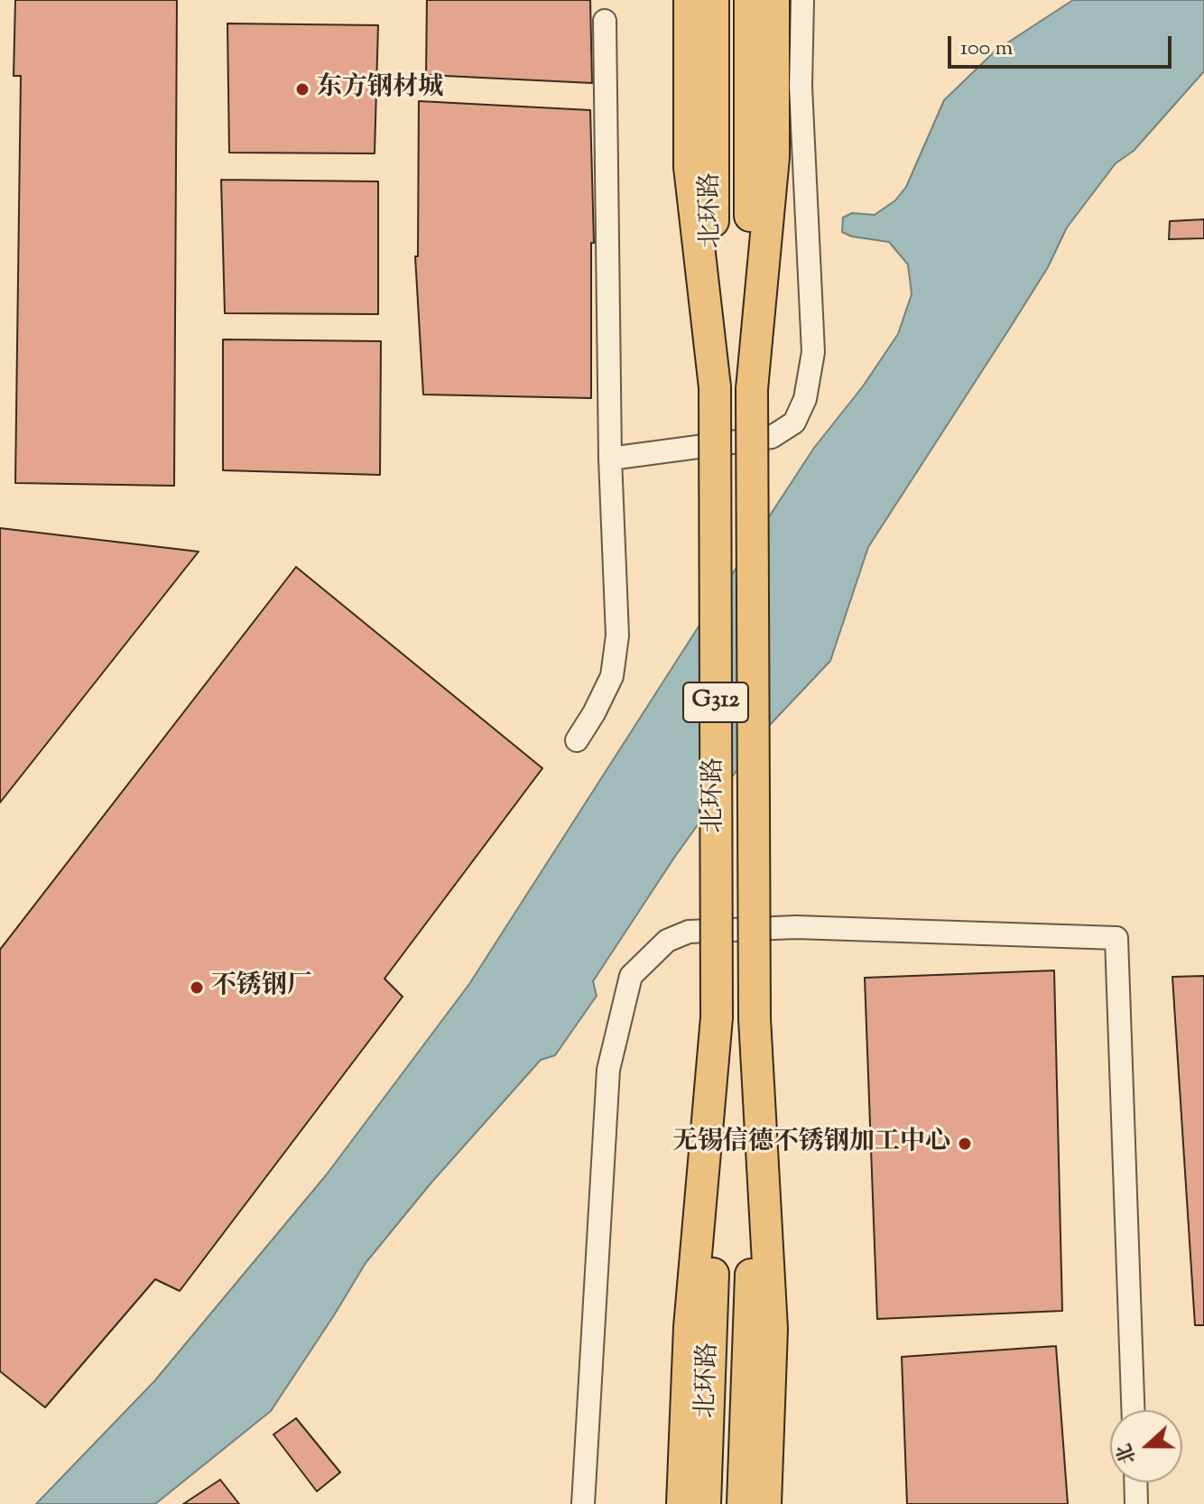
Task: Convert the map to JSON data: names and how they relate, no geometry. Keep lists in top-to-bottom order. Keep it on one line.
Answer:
{"streets":{"highway":["北环路","G312"]},"places":["东方钢材城","不锈钢厂","无锡信德不锈钢加工中心"],"scale_bar":"100 m","north":"left"}
